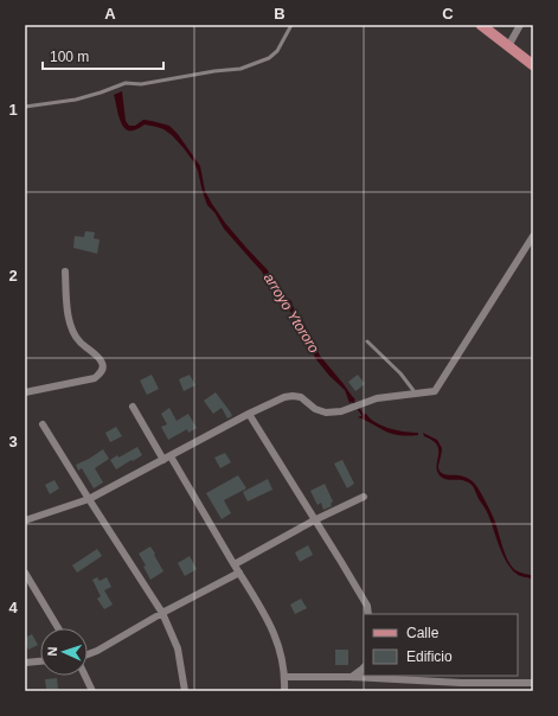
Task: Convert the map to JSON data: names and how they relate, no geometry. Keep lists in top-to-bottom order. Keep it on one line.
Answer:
{"water":["arroyo Ytororo"],"legend":["Calle","Edificio"],"scale_bar":"100 m","north":"left","grid":{"columns":["A","B","C"],"rows":["1","2","3","4"]}}
